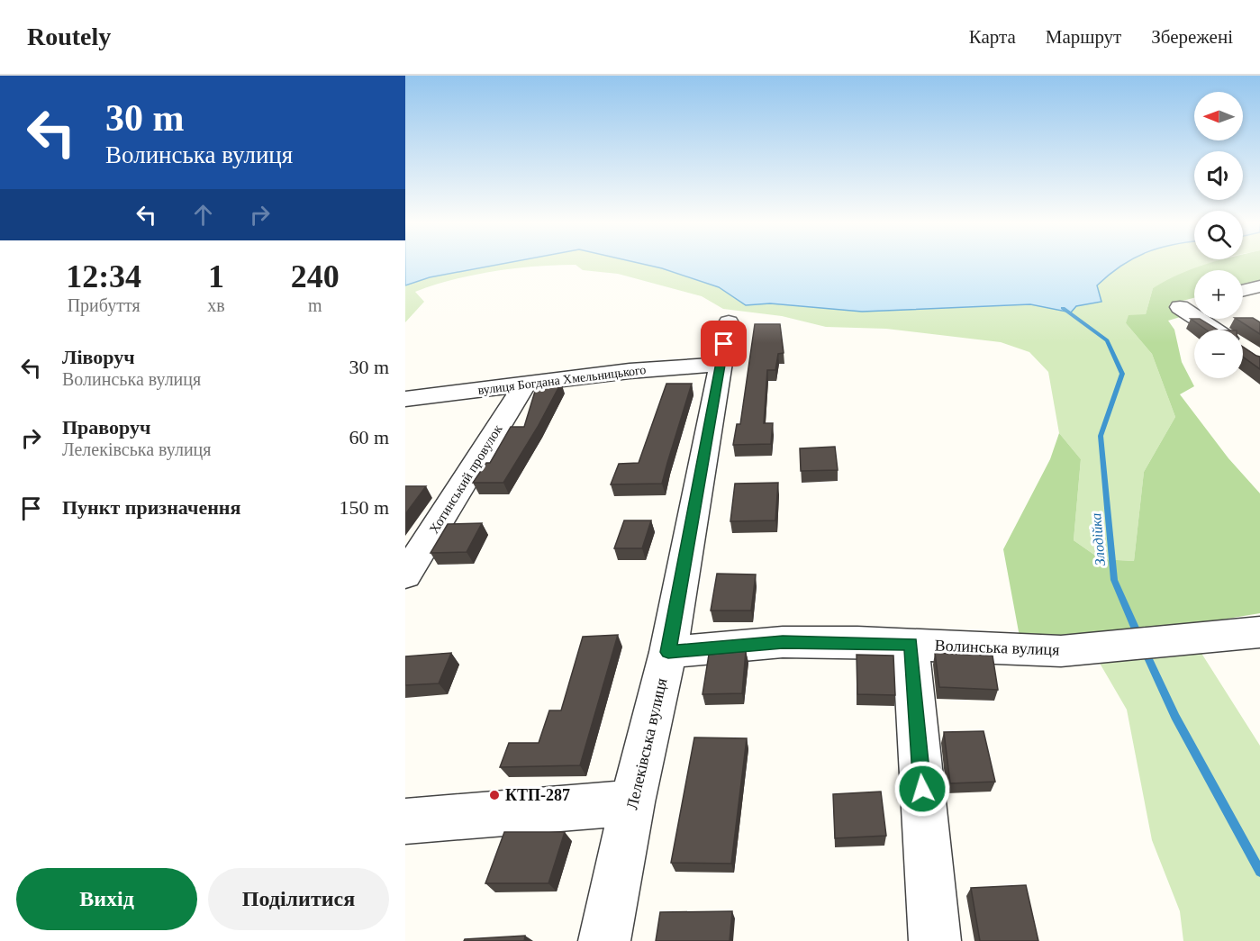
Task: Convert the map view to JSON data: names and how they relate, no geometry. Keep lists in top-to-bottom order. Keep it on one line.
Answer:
{"streets":{"street":["вулиця Богдана Хмельницького","Хотинський провулок","Волинська вулиця","Лелеківська вулиця"]},"crossings":[["вулиця Богдана Хмельницького","Хотинський провулок"],["вулиця Богдана Хмельницького","Лелеківська вулиця"],["Волинська вулиця","Лелеківська вулиця"]],"water":["Злодійка"],"places":["КТП-287"],"north":"left","page":{"header":"Routely","nav":["Карта","Маршрут","Збережені"],"turn":["30 m","Волинська вулиця"],"map_buttons":["+","−"],"eta":["12:34","Прибуття","1","хв","240","m"],"list":[{"name":"Ліворуч","note":"Волинська вулиця","value":"30 m"},{"name":"Праворуч","note":"Лелеківська вулиця","value":"60 m"},{"name":"Пункт призначення","value":"150 m"}],"buttons":["Вихід","Поділитися"]}}
